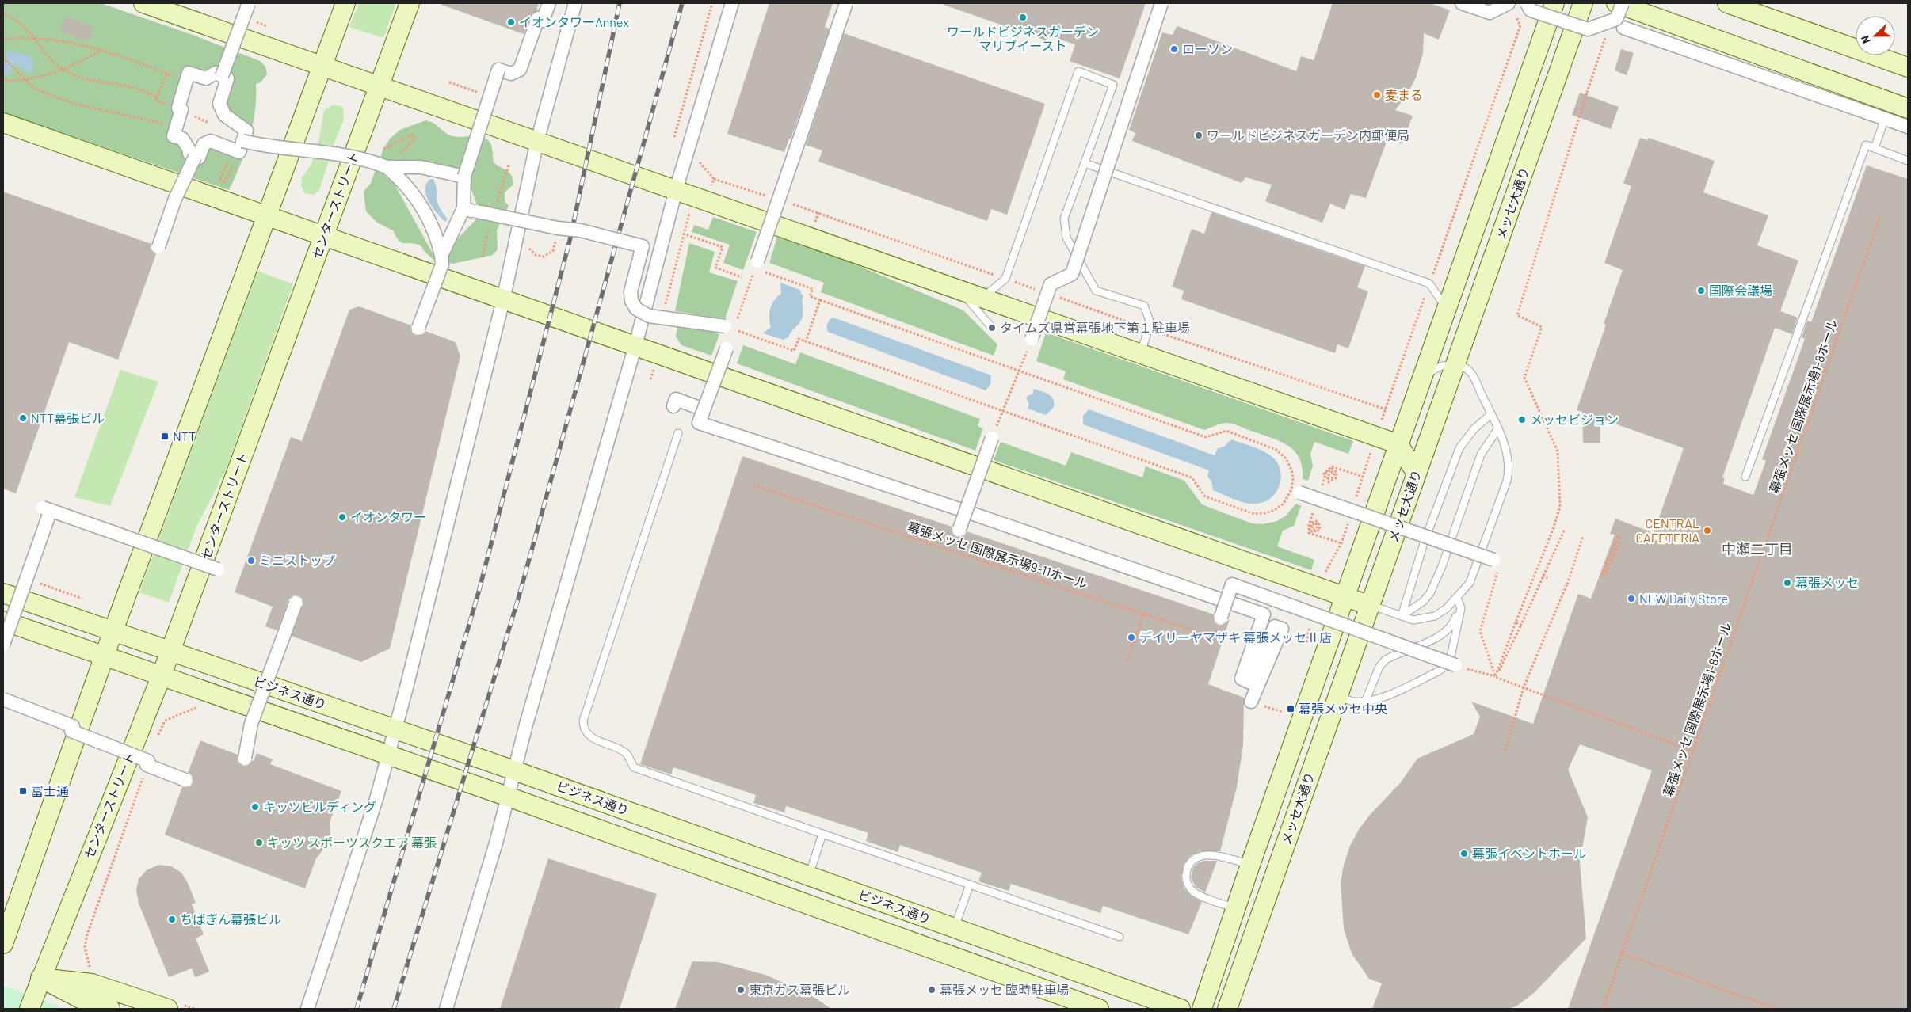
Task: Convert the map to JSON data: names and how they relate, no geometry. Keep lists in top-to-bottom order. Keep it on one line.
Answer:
{"streets":{"street":["メッセ大通り","センターストリート","ビジネス通り"],"path":["幕張メッセ 国際展示場1-8ホール","幕張メッセ 国際展示場9-11ホール"]},"crossings":[["センターストリート","ビジネス通り"]],"districts":["中瀬二丁目"],"places":{"other":["ワールドビジネスガーデン マリブイースト","イオンタワーAnnex","ローソン","麦まる","ワールドビジネスガーデン内郵便局","国際会議場","タイムズ県営幕張地下第１駐車場","NTT幕張ビル","メッセビジョン","イオンタワー","CENTRAL CAFETERIA","ミニストップ","幕張メッセ","NEW Daily Store","デイリーヤマザキ 幕張メッセⅡ店","キッツビルディング","キッツ スポーツスクエア 幕張","幕張イベントホール","ちばぎん幕張ビル","東京ガス幕張ビル","幕張メッセ 臨時駐車場"],"transit":["NTT","幕張メッセ中央","富士通"]},"north":"left"}
